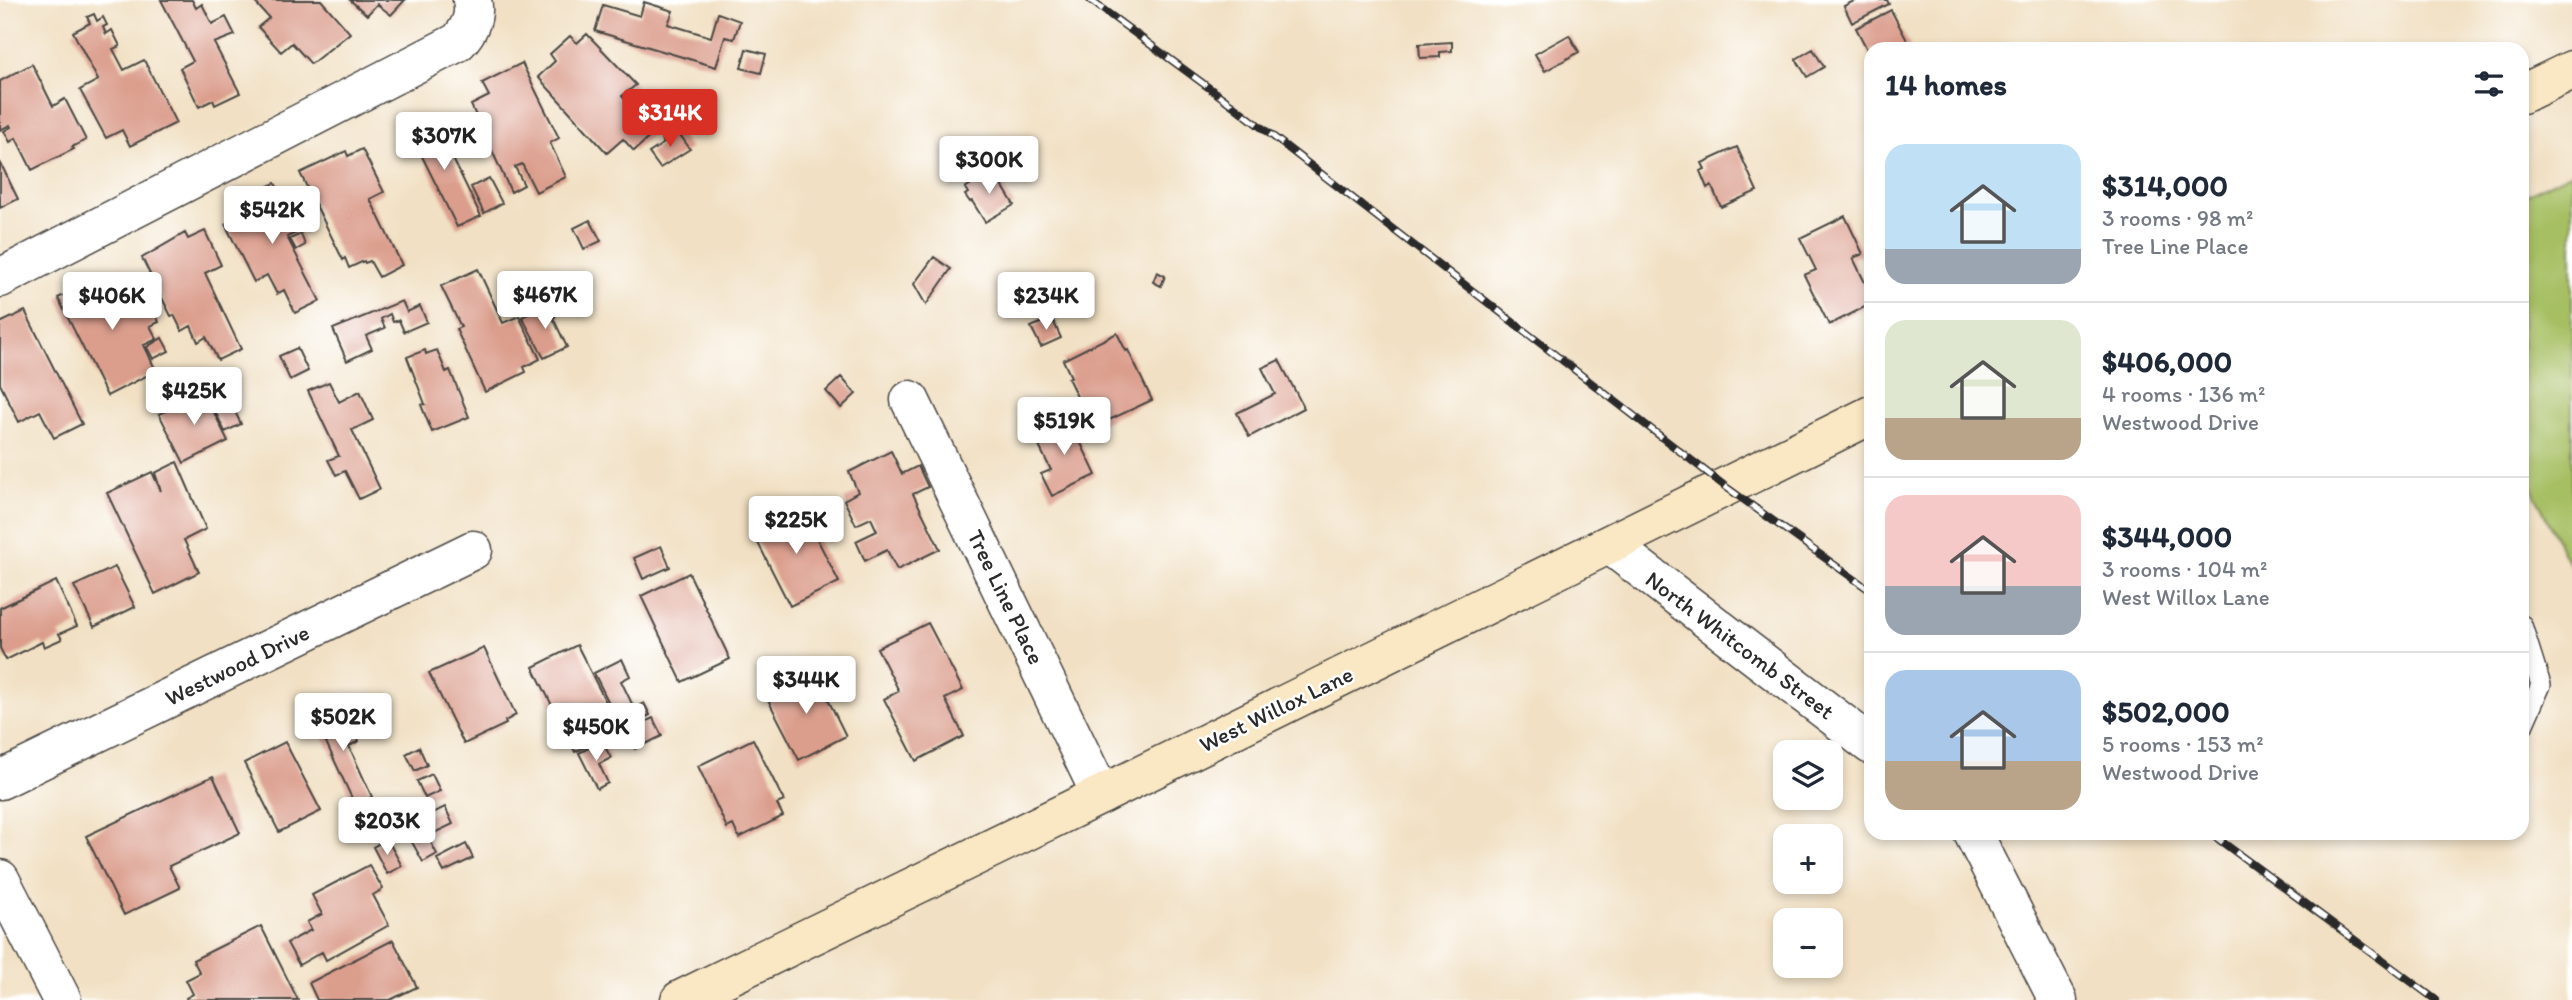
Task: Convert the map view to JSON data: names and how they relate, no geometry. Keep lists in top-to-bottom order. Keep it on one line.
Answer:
{"streets":{"main road":["West Willox Lane"],"street":["Tree Line Place","North Whitcomb Street","Westwood Drive"]},"crossings":[["Tree Line Place","West Willox Lane"],["North Whitcomb Street","West Willox Lane"]],"page":{"heading":"14 homes","price":["$314K","$307K","$300K","$542K","$467K","$406K","$234K","$425K","$519K","$225K","$344K","$502K","$450K","$203K"],"list":[{"name":"$314,000","note":"3 rooms · 98 m² · Tree Line Place"},{"name":"$406,000","note":"4 rooms · 136 m² · Westwood Drive"},{"name":"$344,000","note":"3 rooms · 104 m² · West Willox Lane"},{"name":"$502,000","note":"5 rooms · 153 m² · Westwood Drive"}],"map_buttons":["+","−"]}}
